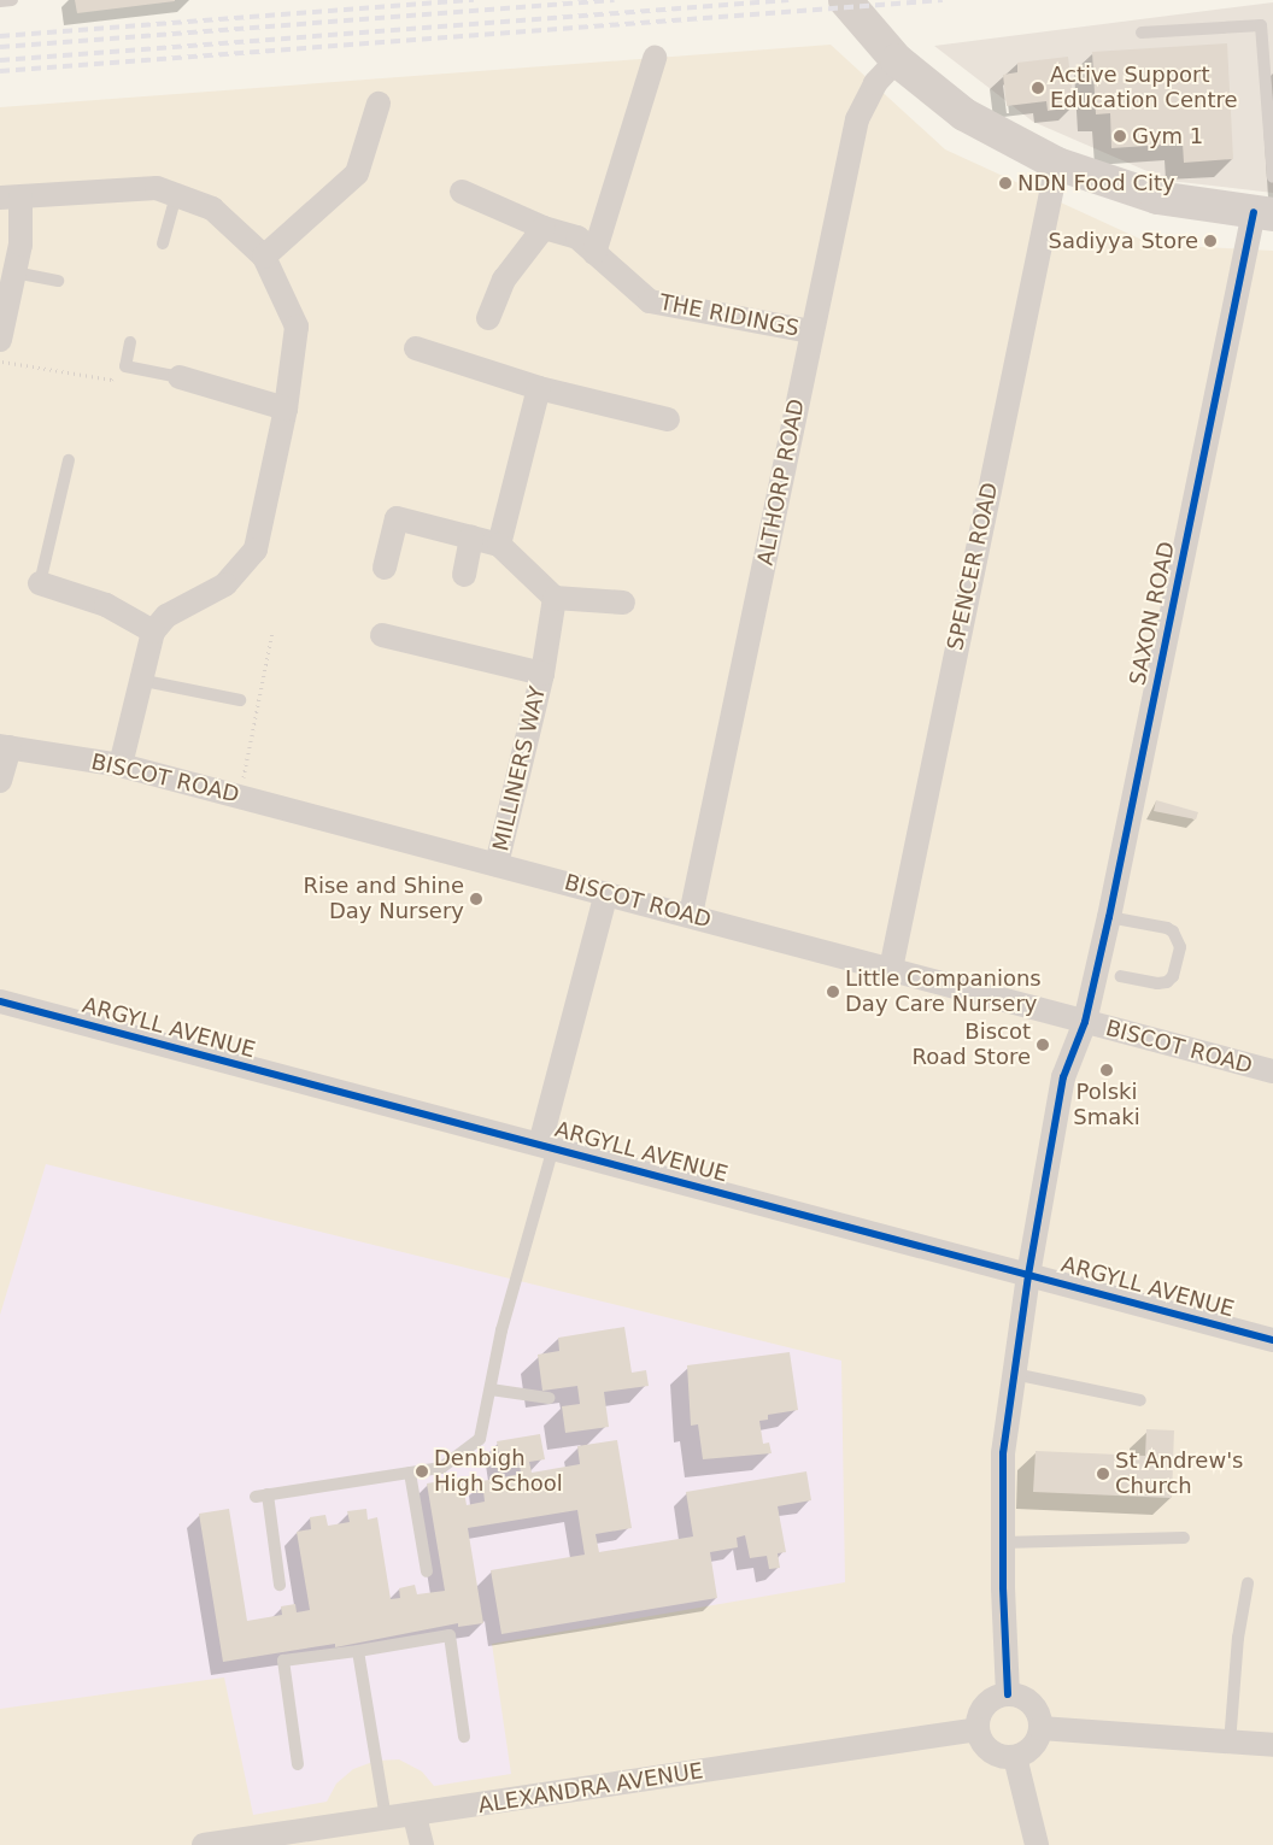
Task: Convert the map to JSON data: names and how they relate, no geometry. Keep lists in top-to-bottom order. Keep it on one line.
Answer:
{"streets":{"street":["THE RIDINGS","ALTHORP ROAD","SPENCER ROAD","SAXON ROAD","MILLINERS WAY","BISCOT ROAD","ARGYLL AVENUE","ALEXANDRA AVENUE"]},"crossings":[["THE RIDINGS","ALTHORP ROAD"],["ALTHORP ROAD","BISCOT ROAD"],["SPENCER ROAD","BISCOT ROAD"],["SAXON ROAD","BISCOT ROAD"],["SAXON ROAD","ARGYLL AVENUE"],["SAXON ROAD","ALEXANDRA AVENUE"],["MILLINERS WAY","BISCOT ROAD"]],"places":["Active Support Education Centre","Gym 1","NDN Food City","Sadiyya Store","Rise and Shine Day Nursery","Little Companions Day Care Nursery","Biscot Road Store","Polski Smaki","Denbigh High School","St Andrew's Church"]}
